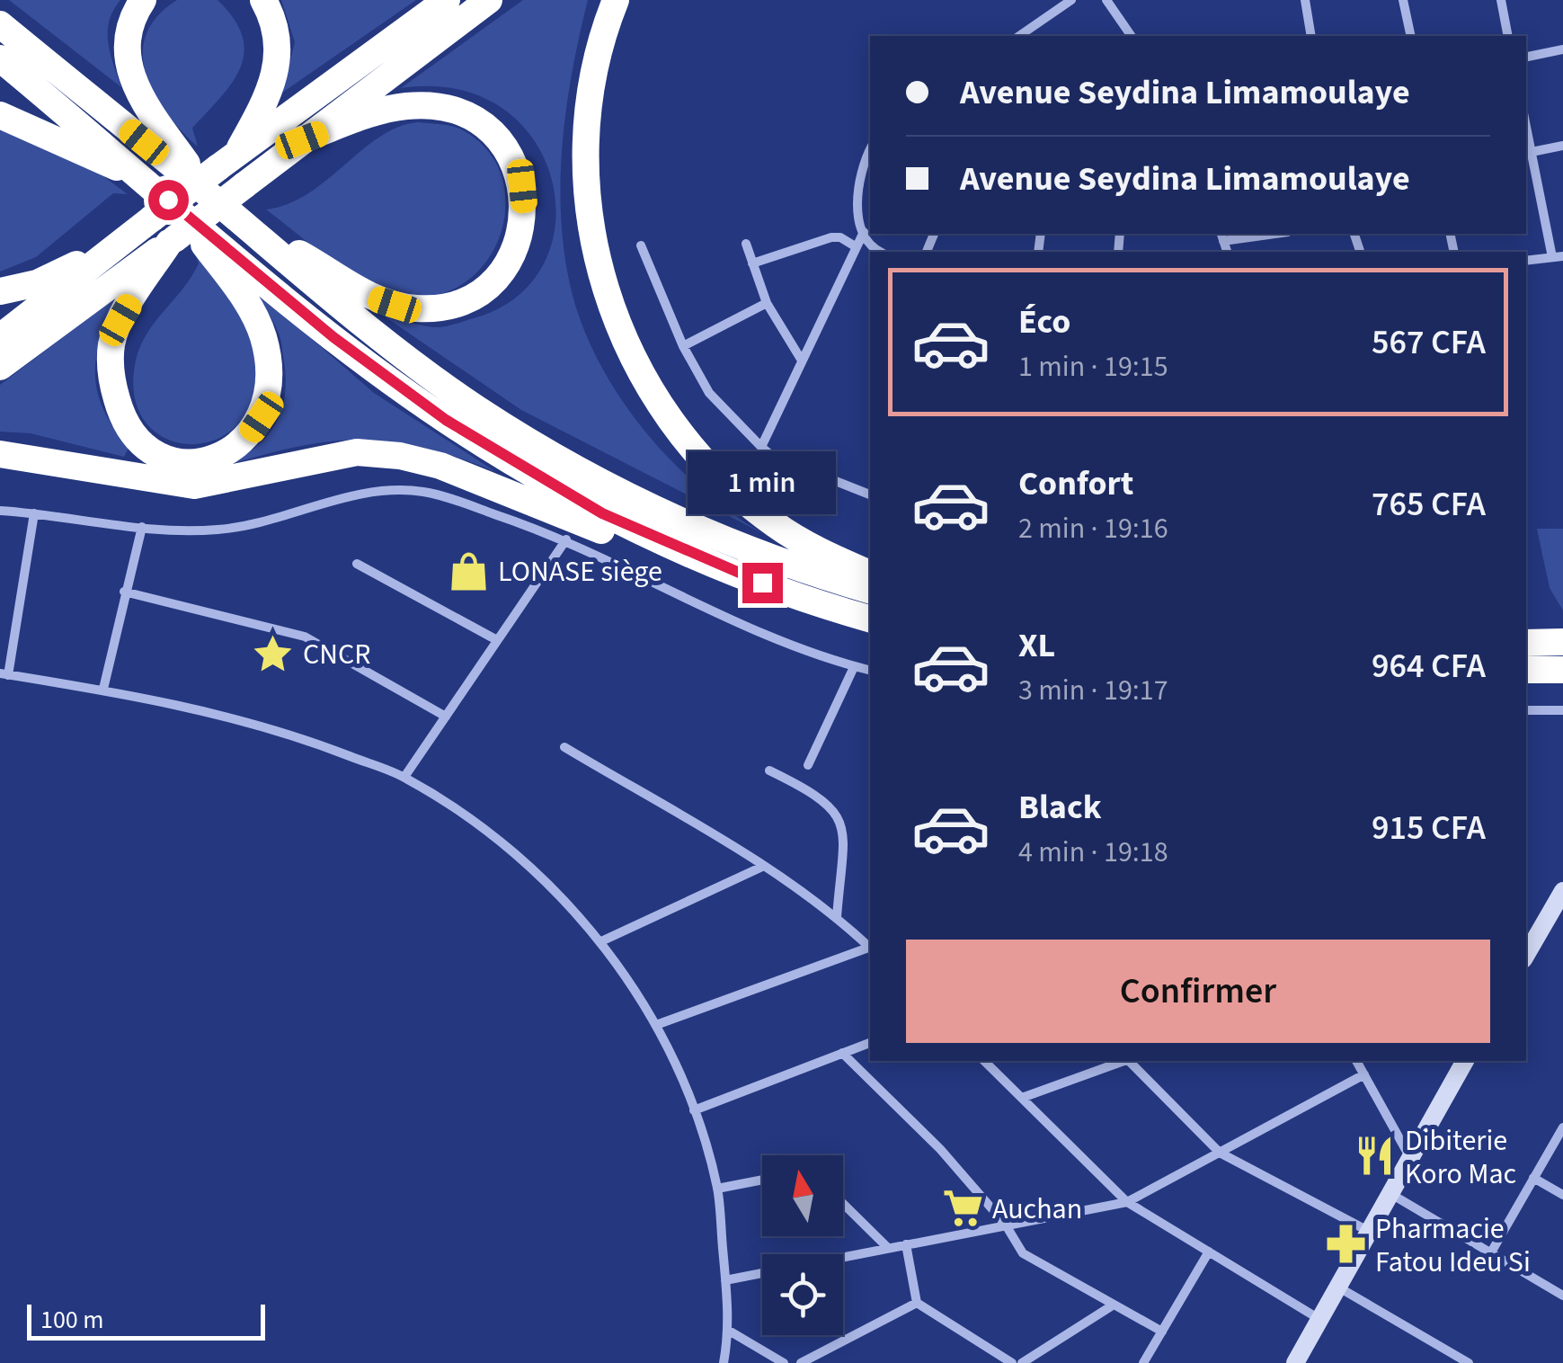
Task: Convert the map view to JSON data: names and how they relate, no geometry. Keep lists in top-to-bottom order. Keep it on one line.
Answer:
{"places":{"shop":["LONASE siège"],"place":["CNCR"],"restaurant":["Dibiterie Koro Mac"],"supermarket":["Auchan"],"pharmacy":["Pharmacie Fatou Ideu Si"]},"scale_bar":"100 m","north":"top","page":{"banner":["Avenue Seydina Limamoulaye","Avenue Seydina Limamoulaye"],"list":[{"name":"Éco","note":"1 min · 19:15","value":"567 CFA"},{"name":"Confort","note":"2 min · 19:16","value":"765 CFA"},{"name":"XL","note":"3 min · 19:17","value":"964 CFA"},{"name":"Black","note":"4 min · 19:18","value":"915 CFA"}],"bubble":"1 min","buttons":"Confirmer","scale":"100 m"}}
